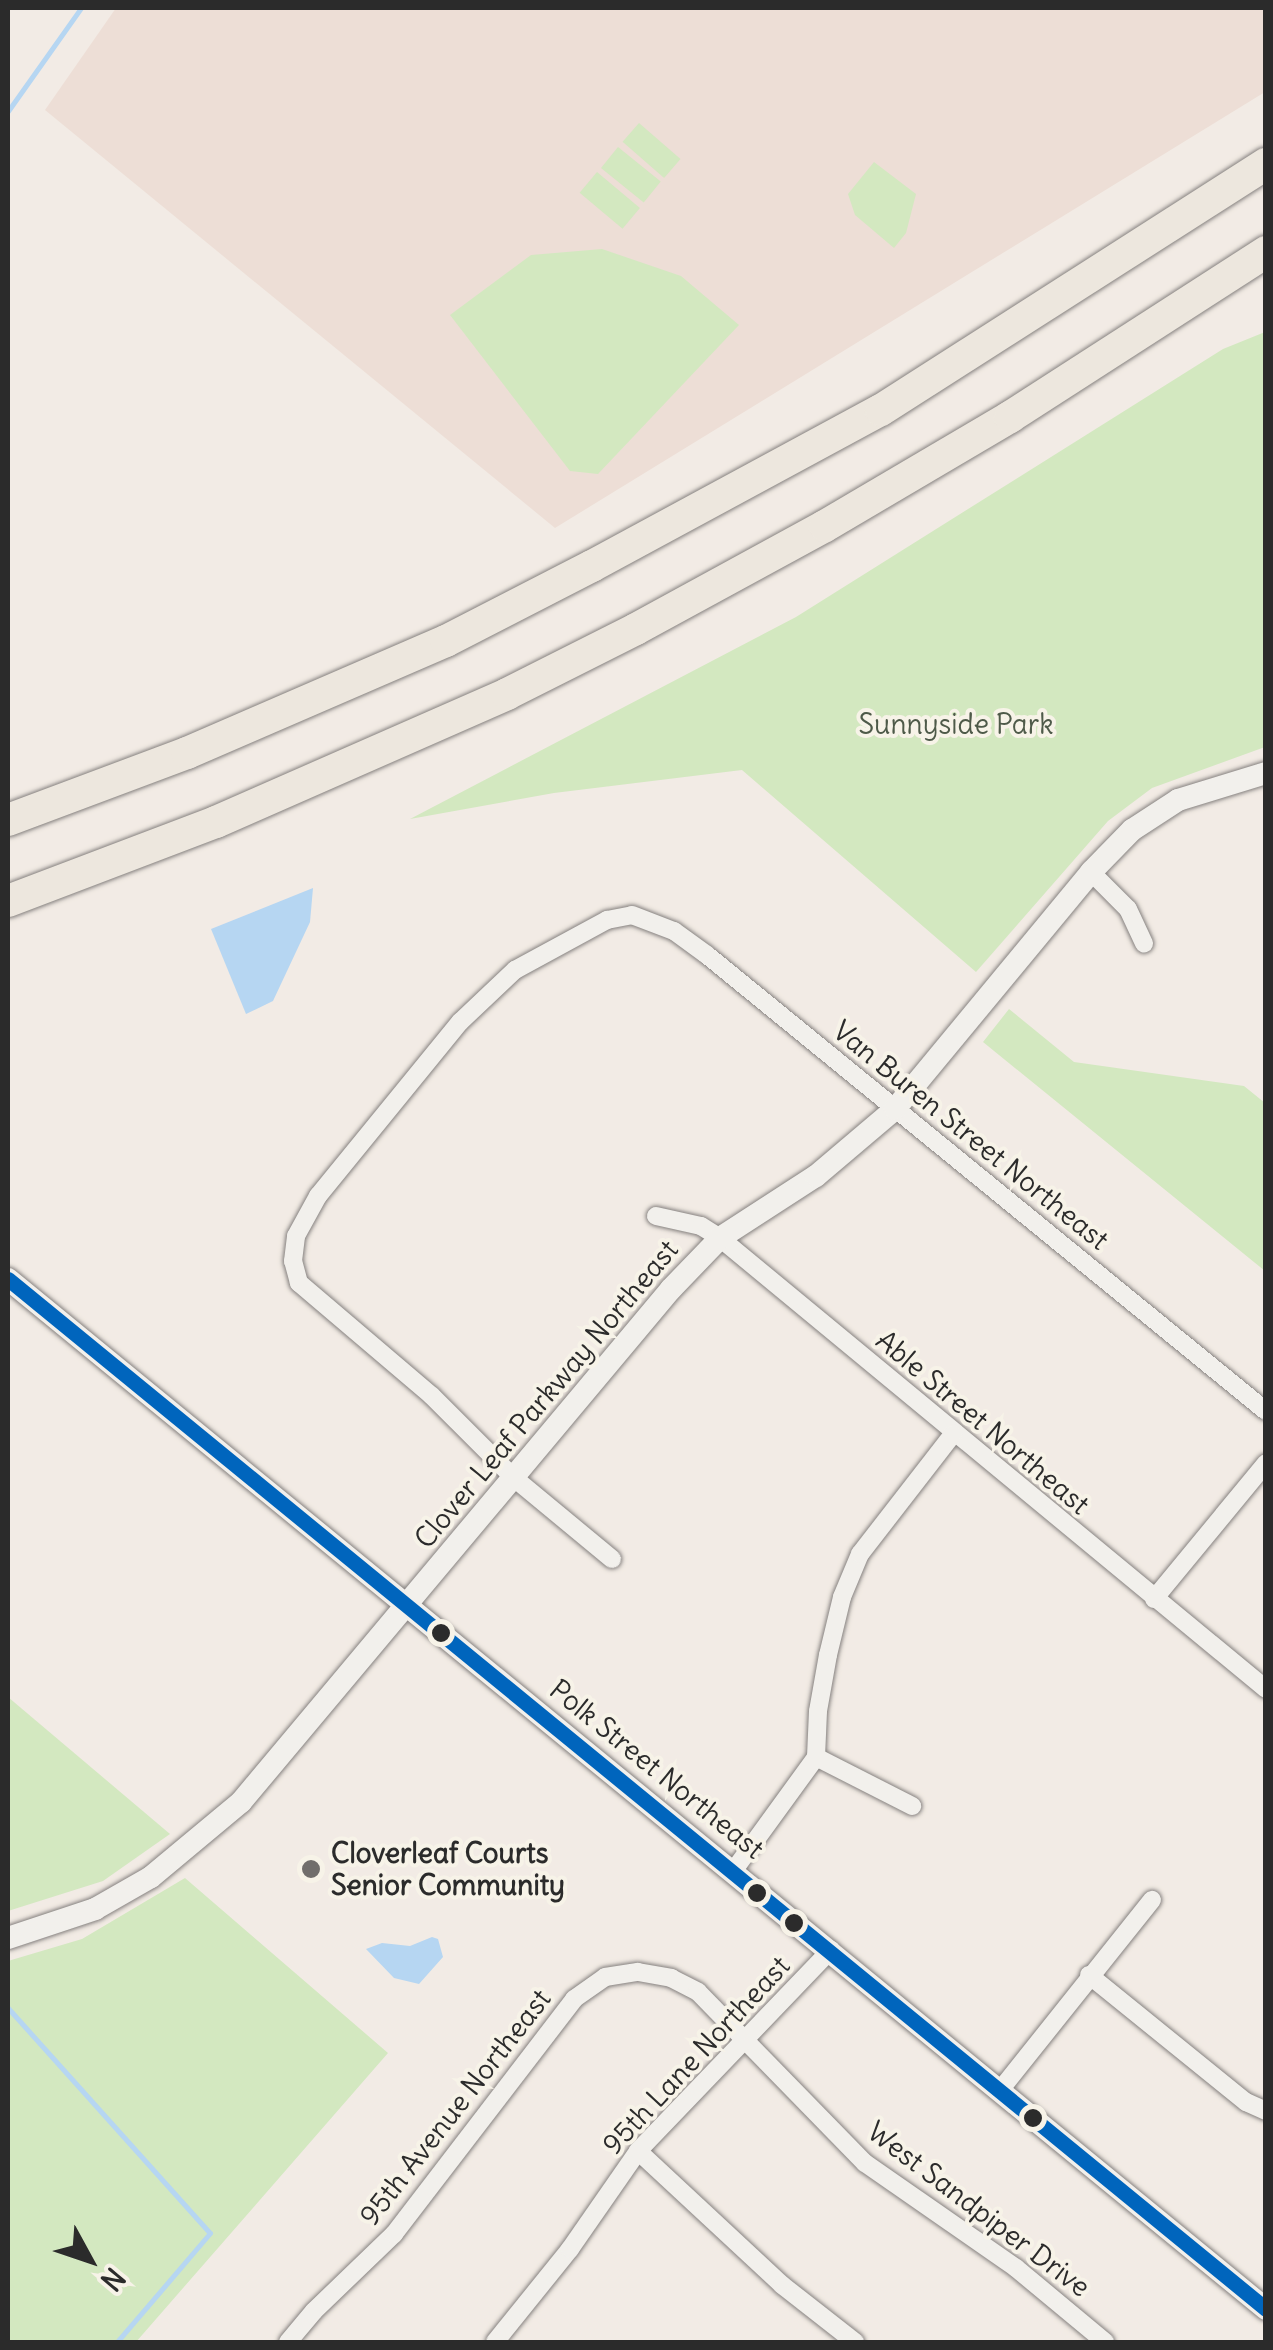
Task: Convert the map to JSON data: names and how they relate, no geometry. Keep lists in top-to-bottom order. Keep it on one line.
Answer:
{"streets":{"street":["Van Buren Street Northeast","Clover Leaf Parkway Northeast","Able Street Northeast","Polk Street Northeast","95th Lane Northeast","95th Avenue Northeast","West Sandpiper Drive"]},"crossings":[["Van Buren Street Northeast","Clover Leaf Parkway Northeast"],["Clover Leaf Parkway Northeast","Able Street Northeast"],["Clover Leaf Parkway Northeast","Polk Street Northeast"],["Polk Street Northeast","95th Lane Northeast"],["95th Lane Northeast","West Sandpiper Drive"],["95th Avenue Northeast","West Sandpiper Drive"]],"parks":["Sunnyside Park"],"places":["Cloverleaf Courts Senior Community"],"north":"bottom right"}
